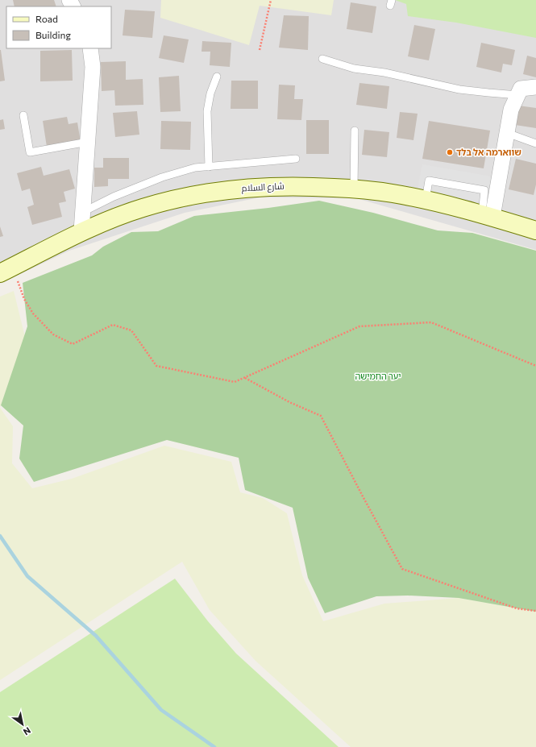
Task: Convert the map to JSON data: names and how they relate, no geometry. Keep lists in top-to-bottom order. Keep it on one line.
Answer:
{"streets":{"main road":["شارع السلام"]},"parks":["יער החמישה"],"places":["שווארמה אל בלד"],"legend":["Road","Building"],"north":"bottom right"}
